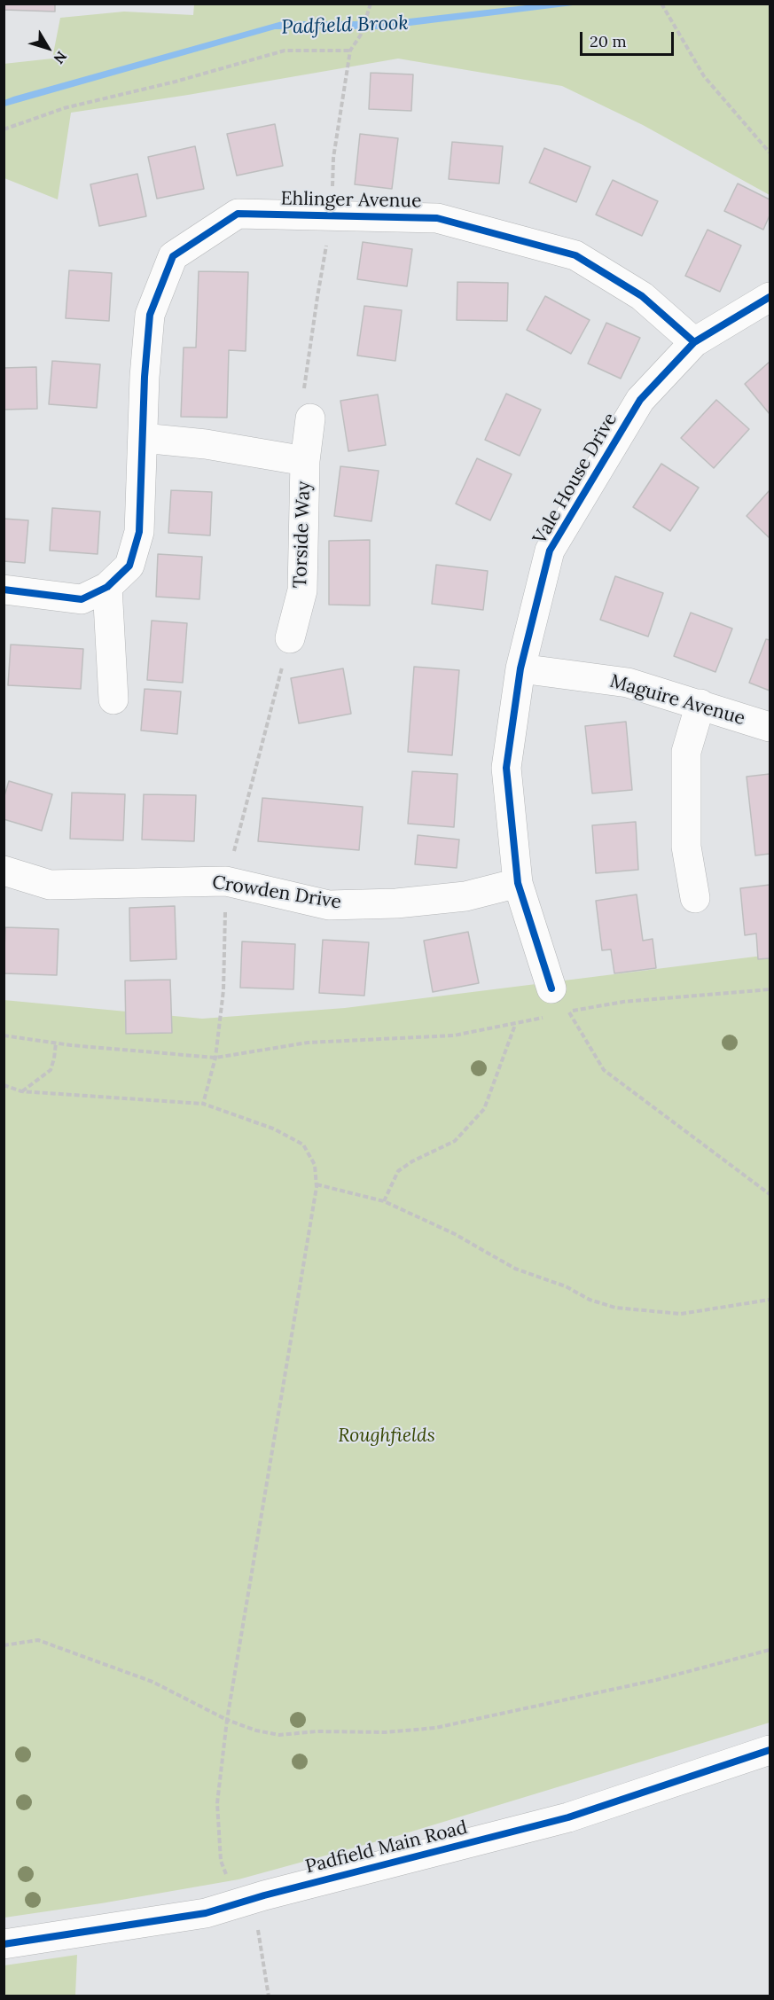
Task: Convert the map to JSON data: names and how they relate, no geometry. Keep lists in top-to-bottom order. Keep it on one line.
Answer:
{"streets":{"street":["Ehlinger Avenue","Vale House Drive","Torside Way","Maguire Avenue","Crowden Drive","Padfield Main Road"]},"crossings":[["Ehlinger Avenue","Vale House Drive"],["Ehlinger Avenue","Torside Way"],["Vale House Drive","Maguire Avenue"],["Vale House Drive","Crowden Drive"]],"water":["Padfield Brook"],"parks":["Roughfields"],"scale_bar":"20 m","north":"bottom right"}
